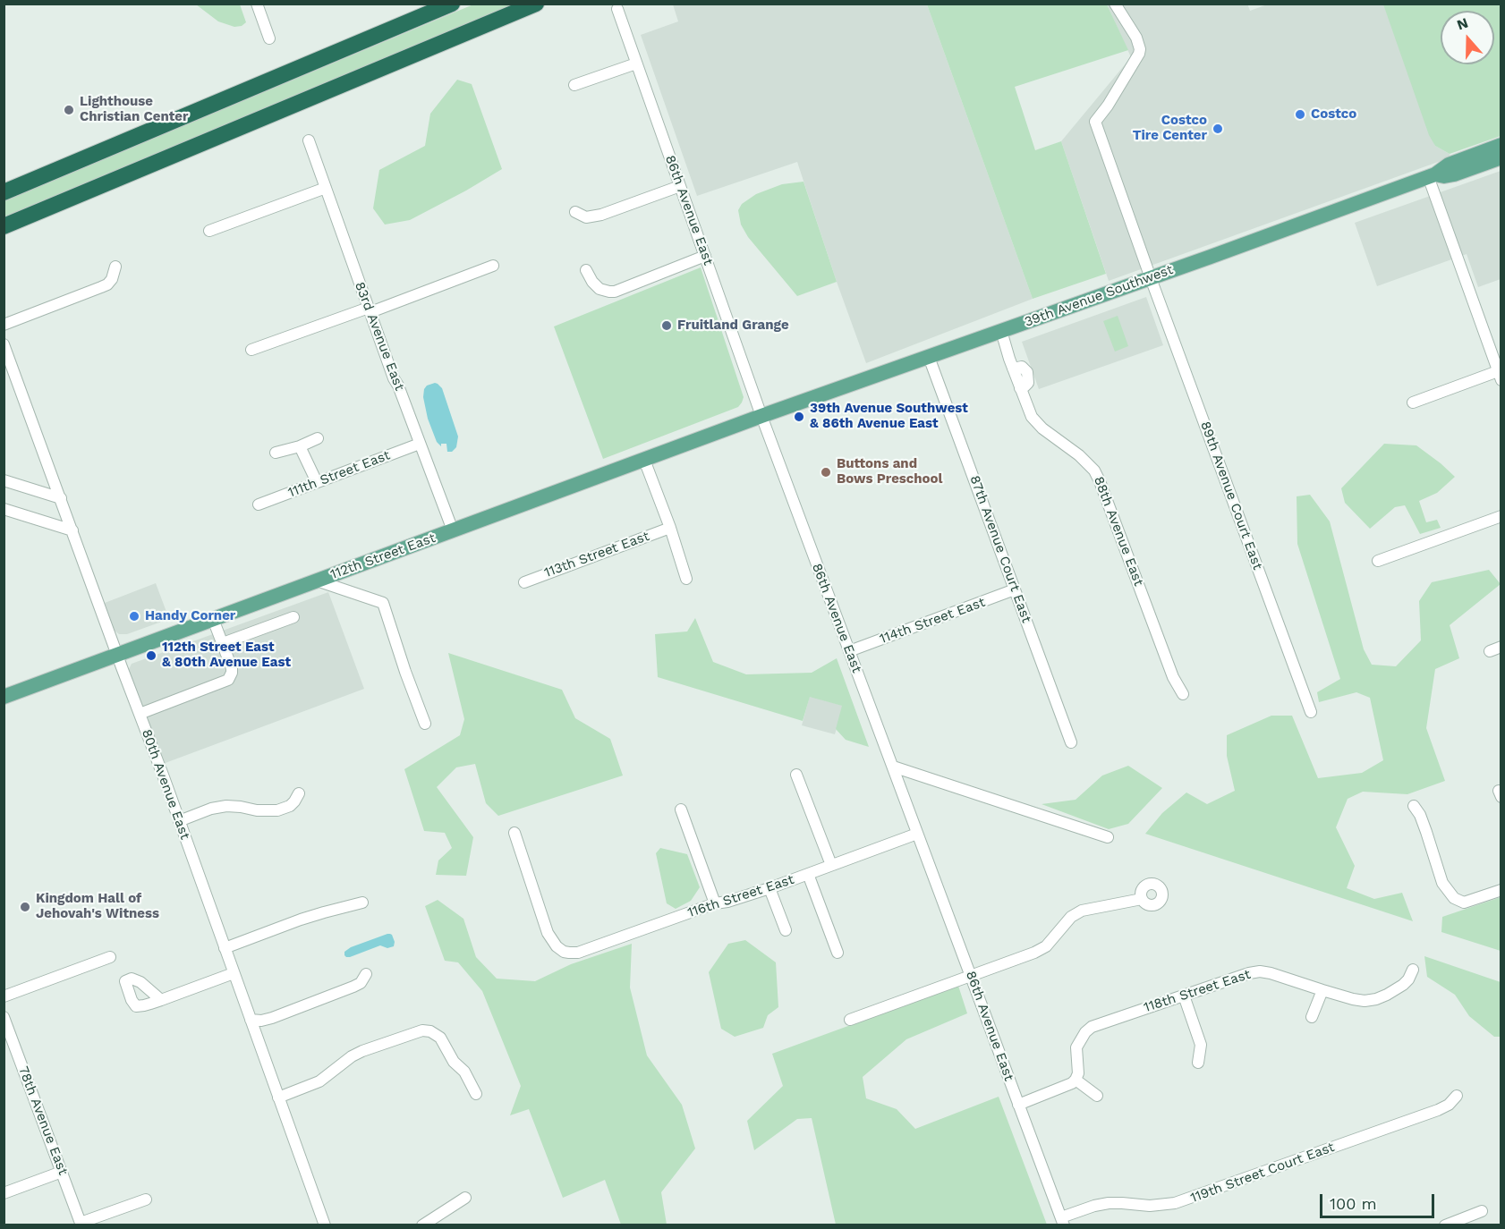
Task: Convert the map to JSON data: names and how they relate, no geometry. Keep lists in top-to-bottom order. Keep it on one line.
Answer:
{"streets":{"main road":["39th Avenue Southwest","112th Street East"],"street":["86th Avenue East","83rd Avenue East","111th Street East","89th Avenue Court East","88th Avenue East","87th Avenue Court East","113th Street East","114th Street East","80th Avenue East","116th Street East","118th Street East","78th Avenue East","119th Street Court East"]},"crossings":[["86th Avenue East","39th Avenue Southwest"],["86th Avenue East","112th Street East"],["86th Avenue East","114th Street East"],["86th Avenue East","116th Street East"],["86th Avenue East","119th Street Court East"],["39th Avenue Southwest","89th Avenue Court East"],["39th Avenue Southwest","88th Avenue East"],["39th Avenue Southwest","87th Avenue Court East"],["39th Avenue Southwest","112th Street East"],["83rd Avenue East","111th Street East"],["83rd Avenue East","112th Street East"],["87th Avenue Court East","114th Street East"],["112th Street East","80th Avenue East"]],"places":["Lighthouse Christian Center","Costco","Costco Tire Center","Fruitland Grange","39th Avenue Southwest & 86th Avenue East","Buttons and Bows Preschool","Handy Corner","112th Street East & 80th Avenue East","Kingdom Hall of Jehovah's Witness"],"scale_bar":"100 m","north":"top"}
